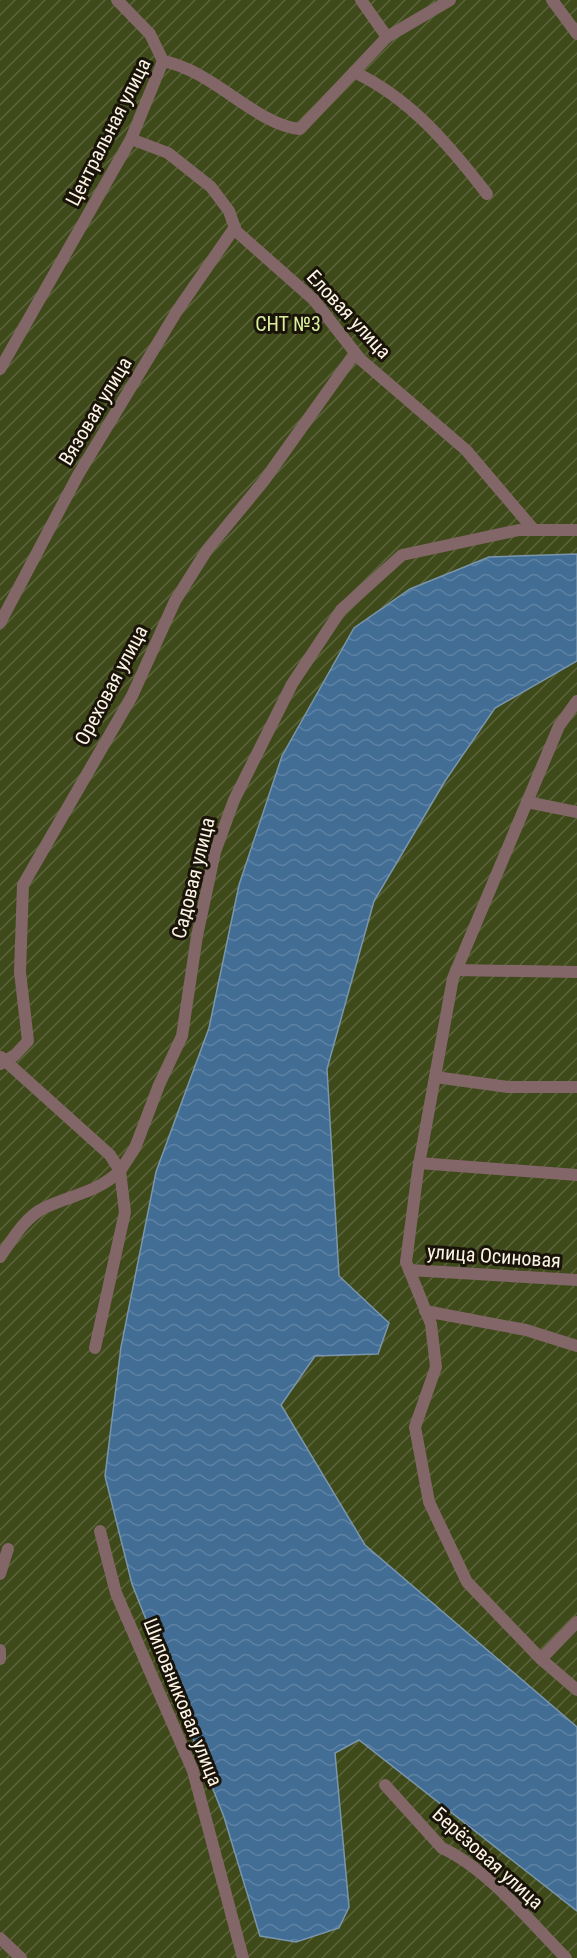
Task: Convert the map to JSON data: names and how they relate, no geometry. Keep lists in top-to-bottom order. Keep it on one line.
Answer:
{"streets":{"street":["Центральная улица","Еловая улица","Вязовая улица","Ореховая улица","Садовая улица","улица Осиновая","Шиповниковая улица","Берёзовая улица"]},"crossings":[["Центральная улица","Еловая улица"],["Еловая улица","Вязовая улица"],["Еловая улица","Ореховая улица"],["Еловая улица","Садовая улица"]],"parks":["СНТ №3"]}
